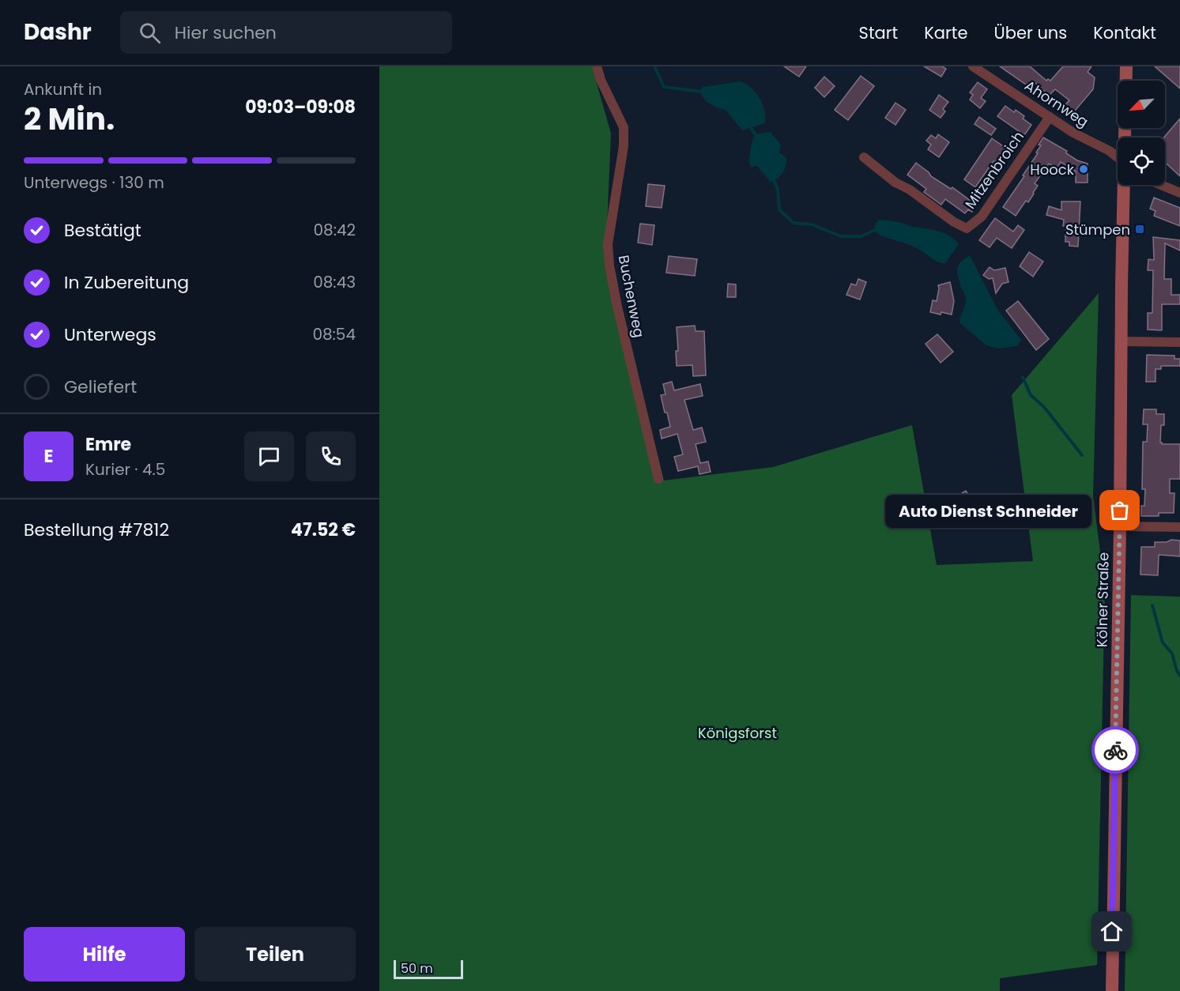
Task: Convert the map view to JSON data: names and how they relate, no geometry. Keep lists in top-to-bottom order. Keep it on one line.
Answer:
{"streets":{"main road":["Kölner Straße"],"street":["Ahornweg","Mitzenbroich","Buchenweg"]},"crossings":[["Ahornweg","Mitzenbroich"]],"parks":["Königsforst"],"places":{"other":["Hoock","Auto Dienst Schneider"],"transit":["Stümpen"]},"scale_bar":"50 m","north":"bottom left","page":{"header":"Dashr","search":"Hier suchen","nav":["Start","Karte","Über uns","Kontakt"],"heading":["2 Min.","Ankunft in","09:03–09:08"],"panel":["Emre","Kurier · 4.5","Bestellung #7812","47.52 €"],"bar":"Unterwegs · 130 m","list":[["Bestätigt","08:42"],["In Zubereitung","08:43"],["Unterwegs","08:54"],"Geliefert"],"round":"E","bubble":"Auto Dienst Schneider","buttons":["Hilfe","Teilen"],"scale":"50 m"}}
